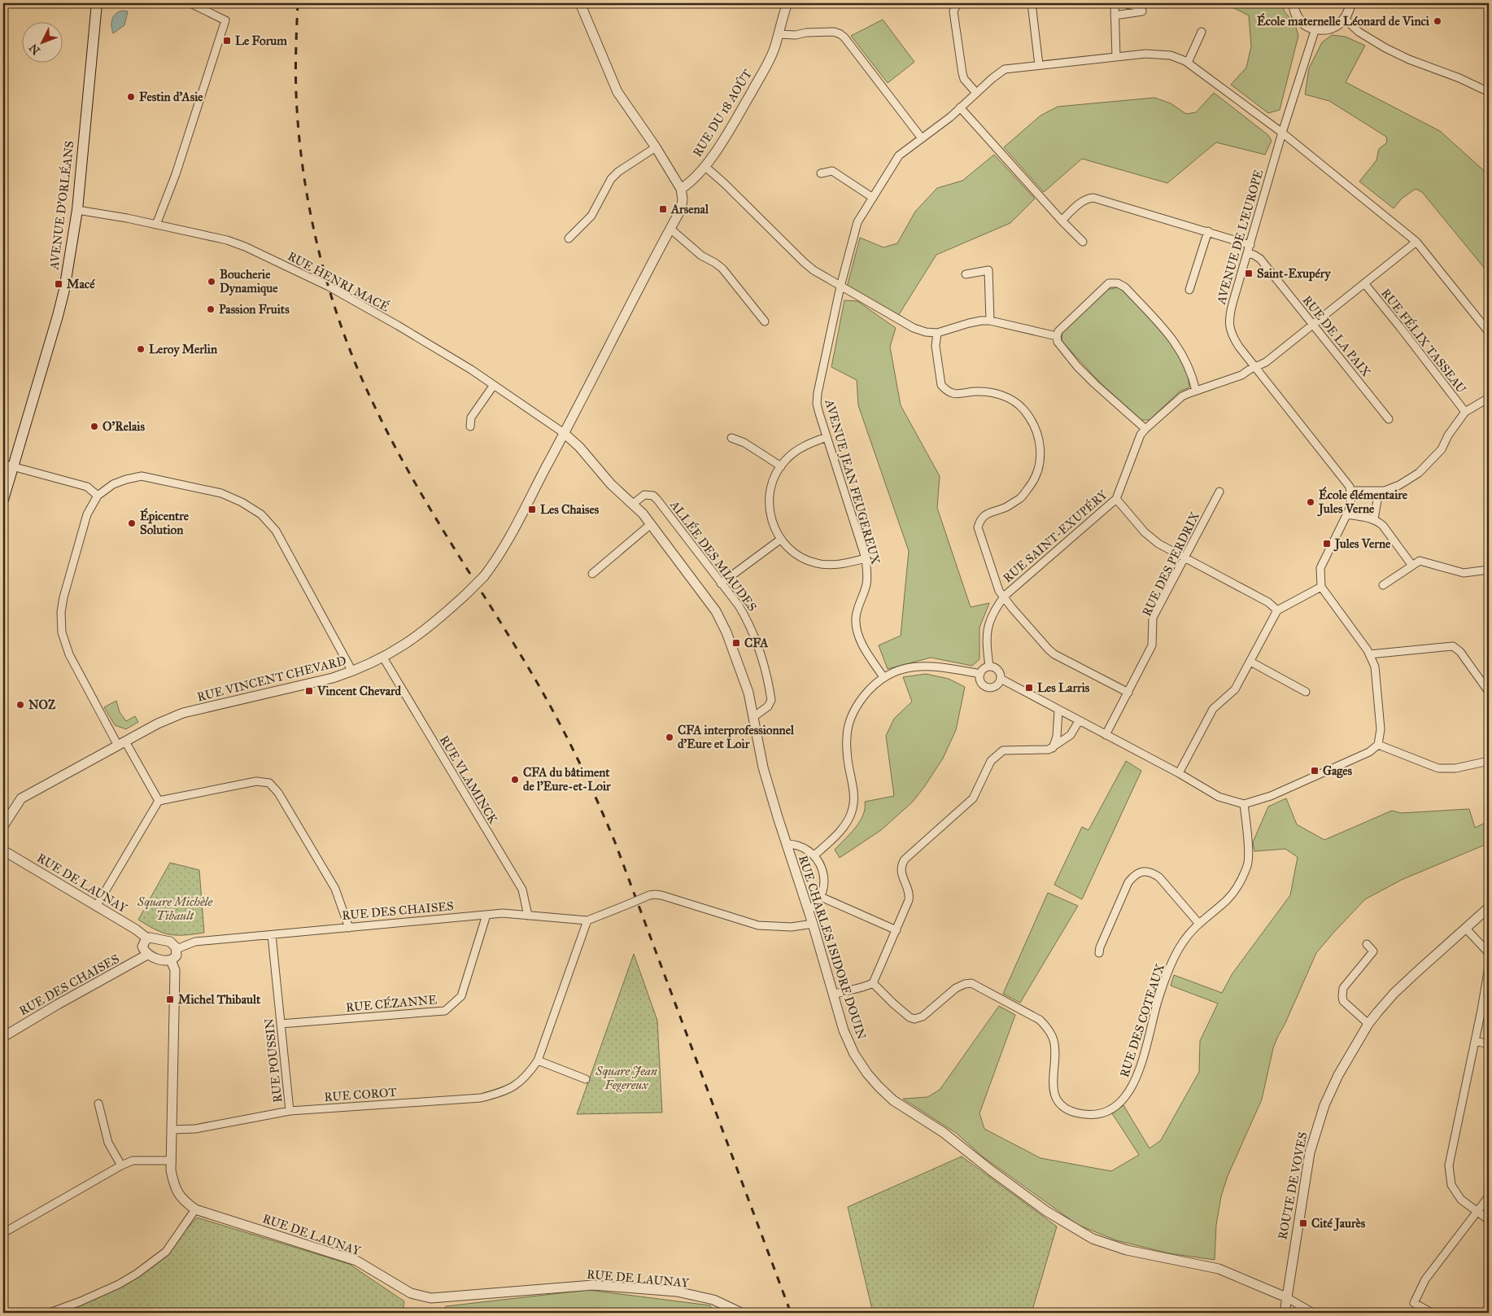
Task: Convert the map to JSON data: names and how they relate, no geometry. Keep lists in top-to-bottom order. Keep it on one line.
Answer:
{"streets":{"main road":["AVENUE D'ORLÉANS"],"street":["RUE DU 18 AOÛT","AVENUE DE L'EUROPE","RUE HENRI MACÉ","RUE DE LA PAIX","RUE FÉLIX TASSEAU","AVENUE JEAN FEUGEREUX","RUE SAINT-EXUPÉRY","ALLÉE DES MIAUDES","RUE DES PERDRIX","RUE VINCENT CHEVARD","RUE VLAMINCK","RUE DE LAUNAY","RUE DES CHAISES","RUE CHARLES ISIDORE DOUIN","RUE CÉZANNE","RUE DES COTEAUX","RUE POUSSIN","RUE COROT","ROUTE DE VOVES"]},"crossings":[["AVENUE D'ORLÉANS","RUE HENRI MACÉ"],["AVENUE DE L'EUROPE","RUE DE LA PAIX"],["AVENUE DE L'EUROPE","AVENUE JEAN FEUGEREUX"],["AVENUE DE L'EUROPE","RUE SAINT-EXUPÉRY"],["RUE HENRI MACÉ","RUE VINCENT CHEVARD"],["RUE HENRI MACÉ","RUE CHARLES ISIDORE DOUIN"],["RUE DE LA PAIX","RUE SAINT-EXUPÉRY"],["RUE FÉLIX TASSEAU","RUE SAINT-EXUPÉRY"],["AVENUE JEAN FEUGEREUX","RUE SAINT-EXUPÉRY"],["ALLÉE DES MIAUDES","RUE CHARLES ISIDORE DOUIN"],["RUE VINCENT CHEVARD","RUE VLAMINCK"],["RUE VINCENT CHEVARD","RUE CHARLES ISIDORE DOUIN"],["RUE VLAMINCK","RUE DES CHAISES"],["RUE DE LAUNAY","RUE COROT"],["RUE DES CHAISES","RUE CHARLES ISIDORE DOUIN"],["RUE DES CHAISES","RUE CÉZANNE"],["RUE DES CHAISES","RUE POUSSIN"],["RUE DES CHAISES","RUE COROT"],["RUE CHARLES ISIDORE DOUIN","ROUTE DE VOVES"],["RUE CÉZANNE","RUE POUSSIN"],["RUE POUSSIN","RUE COROT"]],"parks":["Square Michèle Tibault","Square Jean Fegereux"],"places":{"other":["École maternelle Léonard de Vinci","Festin d'Asie","Boucherie Dynamique","Passion Fruits","Leroy Merlin","O'Relais","École élémentaire Jules Verne","Épicentre Solution","NOZ","CFA interprofessionnel d'Eure et Loir","CFA du bâtiment de l'Eure-et-Loir"],"transit":["Le Forum","Arsenal","Saint-Exupéry","Macé","Les Chaises","Jules Verne","CFA","Les Larris","Vincent Chevard","Gages","Michel Thibault","Cité Jaurès"]},"north":"bottom left"}
